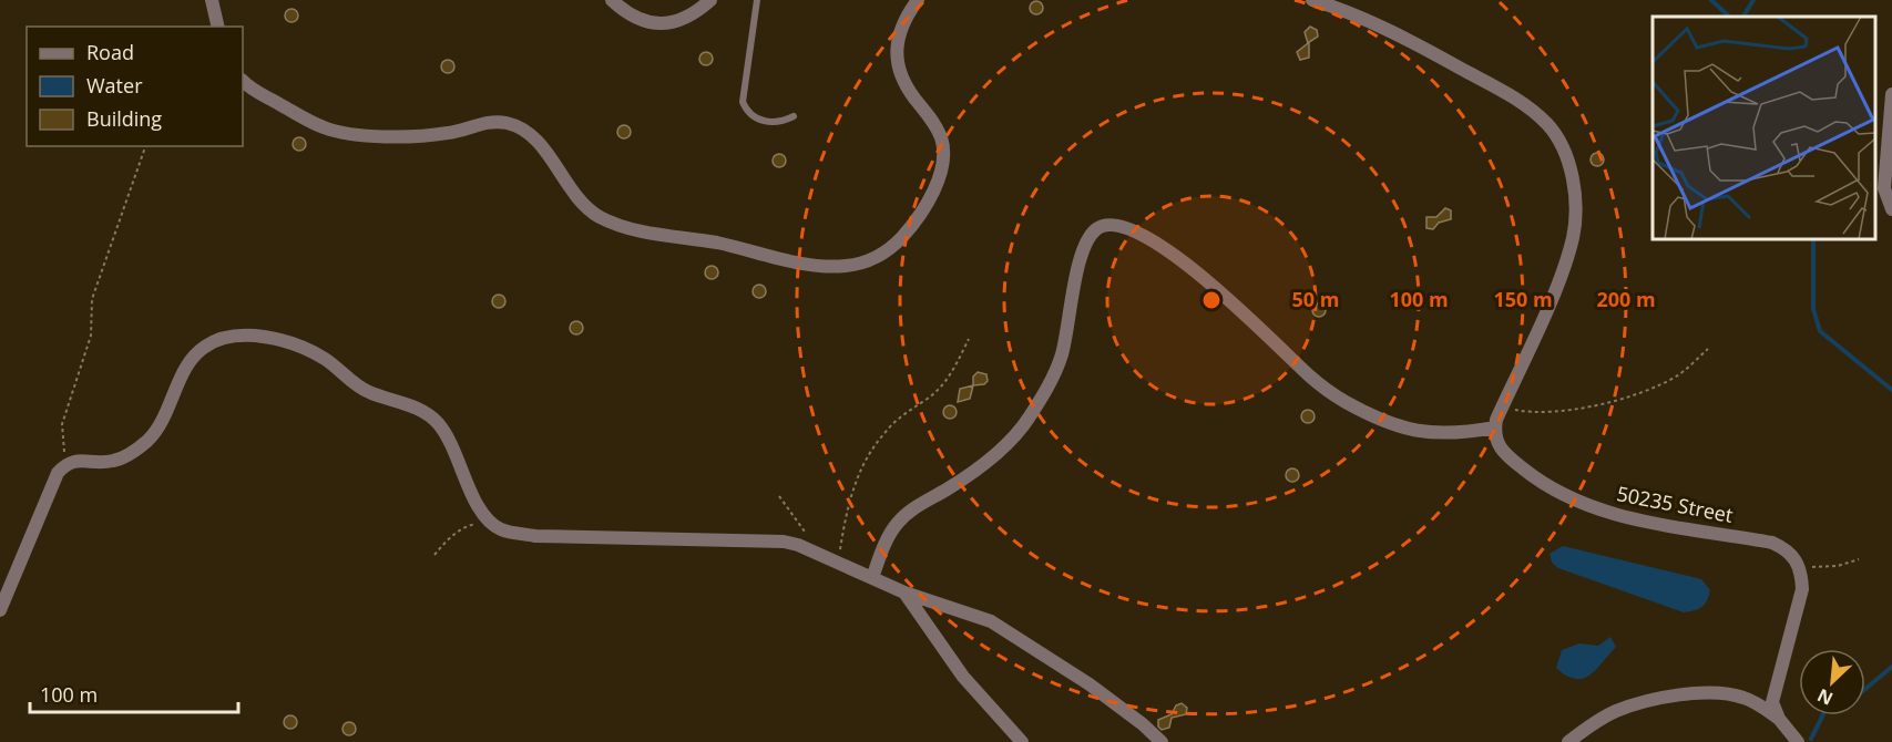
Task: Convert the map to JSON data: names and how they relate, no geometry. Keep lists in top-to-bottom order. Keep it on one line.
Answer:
{"streets":{"street":["50235 Street"]},"legend":["Road","Water","Building"],"scale_bar":"100 m","north":"bottom left","rings":["50 m","100 m","150 m","200 m"]}
